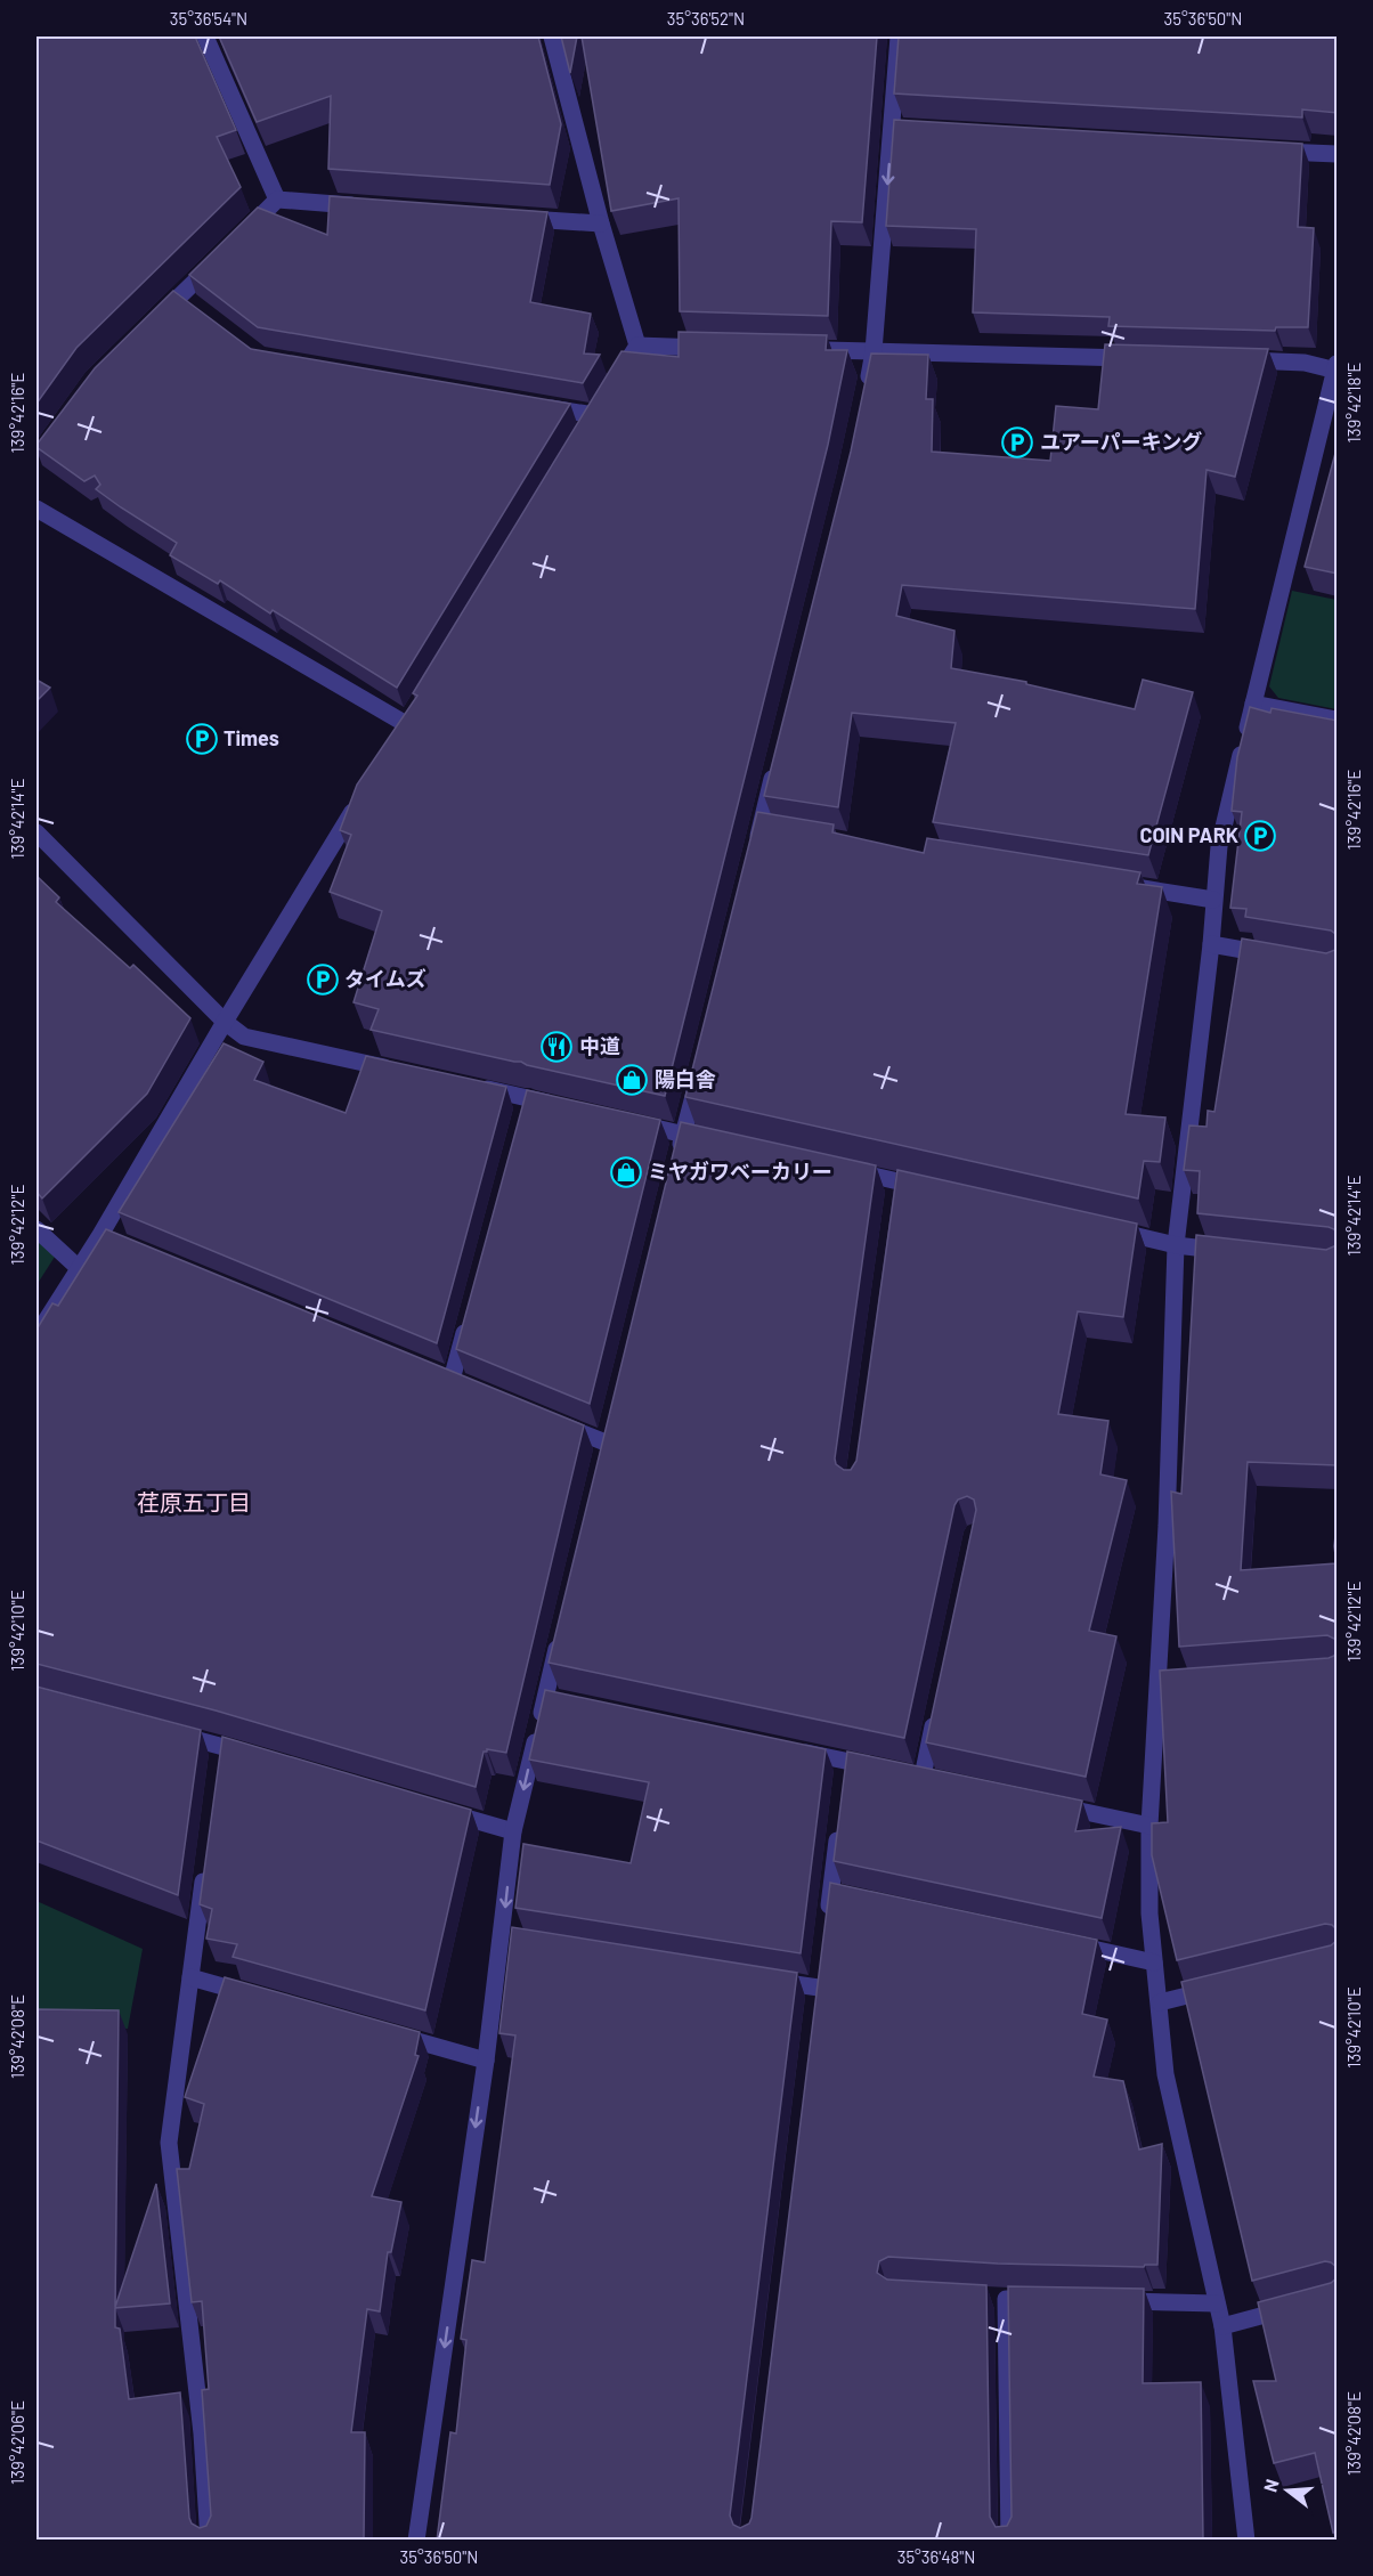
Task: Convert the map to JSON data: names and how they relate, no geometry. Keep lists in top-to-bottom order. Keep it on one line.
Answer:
{"districts":["荏原五丁目"],"places":{"parking":["ユアーパーキング","Times","COIN PARK","タイムズ"],"restaurant":["中道"],"shop":["陽白舎","ミヤガワベーカリー"]},"north":"left","coordinates":["35°36'54\"N","35°36'52\"N","35°36'50\"N","139°42'18\"E","139°42'16\"E","139°42'14\"E","139°42'12\"E","139°42'10\"E","139°42'08\"E","139°42'06\"E","35°36'48\"N"]}
